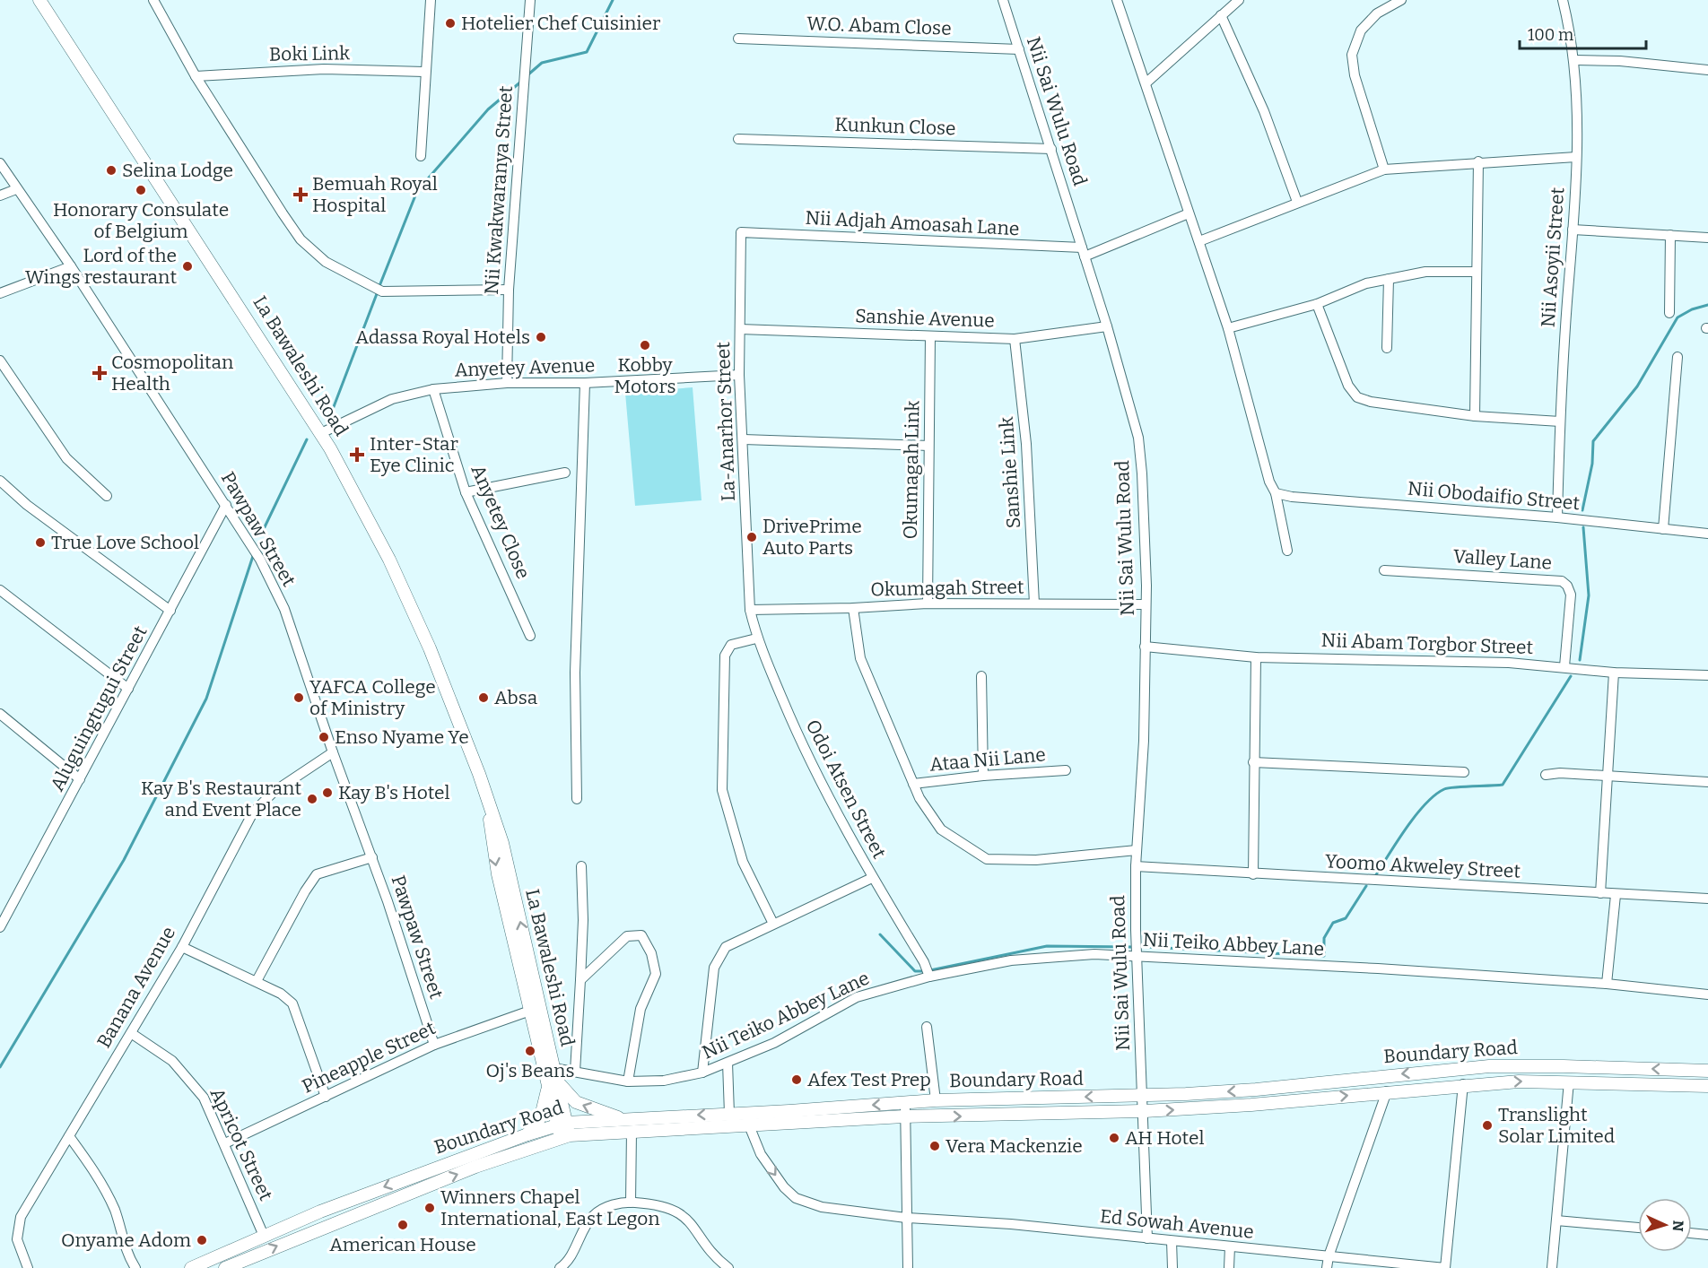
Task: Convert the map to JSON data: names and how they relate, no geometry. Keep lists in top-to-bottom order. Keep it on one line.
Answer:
{"streets":{"main road":["La Bawaleshi Road","Boundary Road"],"street":["W.O. Abam Close","Boki Link","Nii Sai Wulu Road","Kunkun Close","Nii Kwakwaranya Street","Nii Adjah Amoasah Lane","Nii Asoyii Street","Sanshie Avenue","Anyetey Avenue","La-Anarhor Street","Okumagah Link","Sanshie Link","Nii Obodaifio Street","Anyetey Close","Pawpaw Street","Valley Lane","Okumagah Street","Nii Abam Torgbor Street","Aluguingtugui Street","Ataa Nii Lane","Odoi Atsen Street","Yoomo Akweley Street","Nii Teiko Abbey Lane","Banana Avenue","Pineapple Street","Apricot Street","Ed Sowah Avenue"]},"crossings":[["W.O. Abam Close","Nii Sai Wulu Road"],["Nii Sai Wulu Road","Kunkun Close"],["Nii Sai Wulu Road","Nii Adjah Amoasah Lane"],["Nii Sai Wulu Road","Sanshie Avenue"],["Nii Sai Wulu Road","Okumagah Street"],["Nii Sai Wulu Road","Nii Abam Torgbor Street"],["Nii Sai Wulu Road","Yoomo Akweley Street"],["Nii Sai Wulu Road","Nii Teiko Abbey Lane"],["Nii Sai Wulu Road","Boundary Road"],["Nii Sai Wulu Road","Ed Sowah Avenue"],["Nii Kwakwaranya Street","Anyetey Avenue"],["Nii Adjah Amoasah Lane","La-Anarhor Street"],["Nii Asoyii Street","Nii Obodaifio Street"],["Sanshie Avenue","La-Anarhor Street"],["Sanshie Avenue","Okumagah Link"],["Sanshie Avenue","Sanshie Link"],["La Bawaleshi Road","Anyetey Avenue"],["La Bawaleshi Road","Nii Teiko Abbey Lane"],["La Bawaleshi Road","Boundary Road"],["La Bawaleshi Road","Pineapple Street"],["Anyetey Avenue","La-Anarhor Street"],["Anyetey Avenue","Anyetey Close"],["La-Anarhor Street","Okumagah Street"],["La-Anarhor Street","Odoi Atsen Street"],["Okumagah Link","Okumagah Street"],["Sanshie Link","Okumagah Street"],["Pawpaw Street","Aluguingtugui Street"],["Pawpaw Street","Banana Avenue"],["Pawpaw Street","Pineapple Street"],["Valley Lane","Nii Abam Torgbor Street"],["Okumagah Street","Odoi Atsen Street"],["Odoi Atsen Street","Nii Teiko Abbey Lane"],["Banana Avenue","Apricot Street"],["Boundary Road","Apricot Street"],["Boundary Road","Ed Sowah Avenue"],["Pineapple Street","Apricot Street"]],"places":{"other":["Hotelier Chef Cuisinier","Selina Lodge","Honorary Consulate of Belgium","Lord of the Wings restaurant","Adassa Royal Hotels","Kobby Motors","DrivePrime Auto Parts","True Love School","YAFCA College of Ministry","Absa","Enso Nyame Ye","Kay B's Hotel","Kay B's Restaurant and Event Place","Oj's Beans","Afex Test Prep","Translight Solar Limited","AH Hotel","Vera Mackenzie","Winners Chapel International, East Legon","American House","Onyame Adom"],"health":["Bemuah Royal Hospital","Cosmopolitan Health","Inter-Star Eye Clinic"]},"scale_bar":"100 m","north":"right"}
